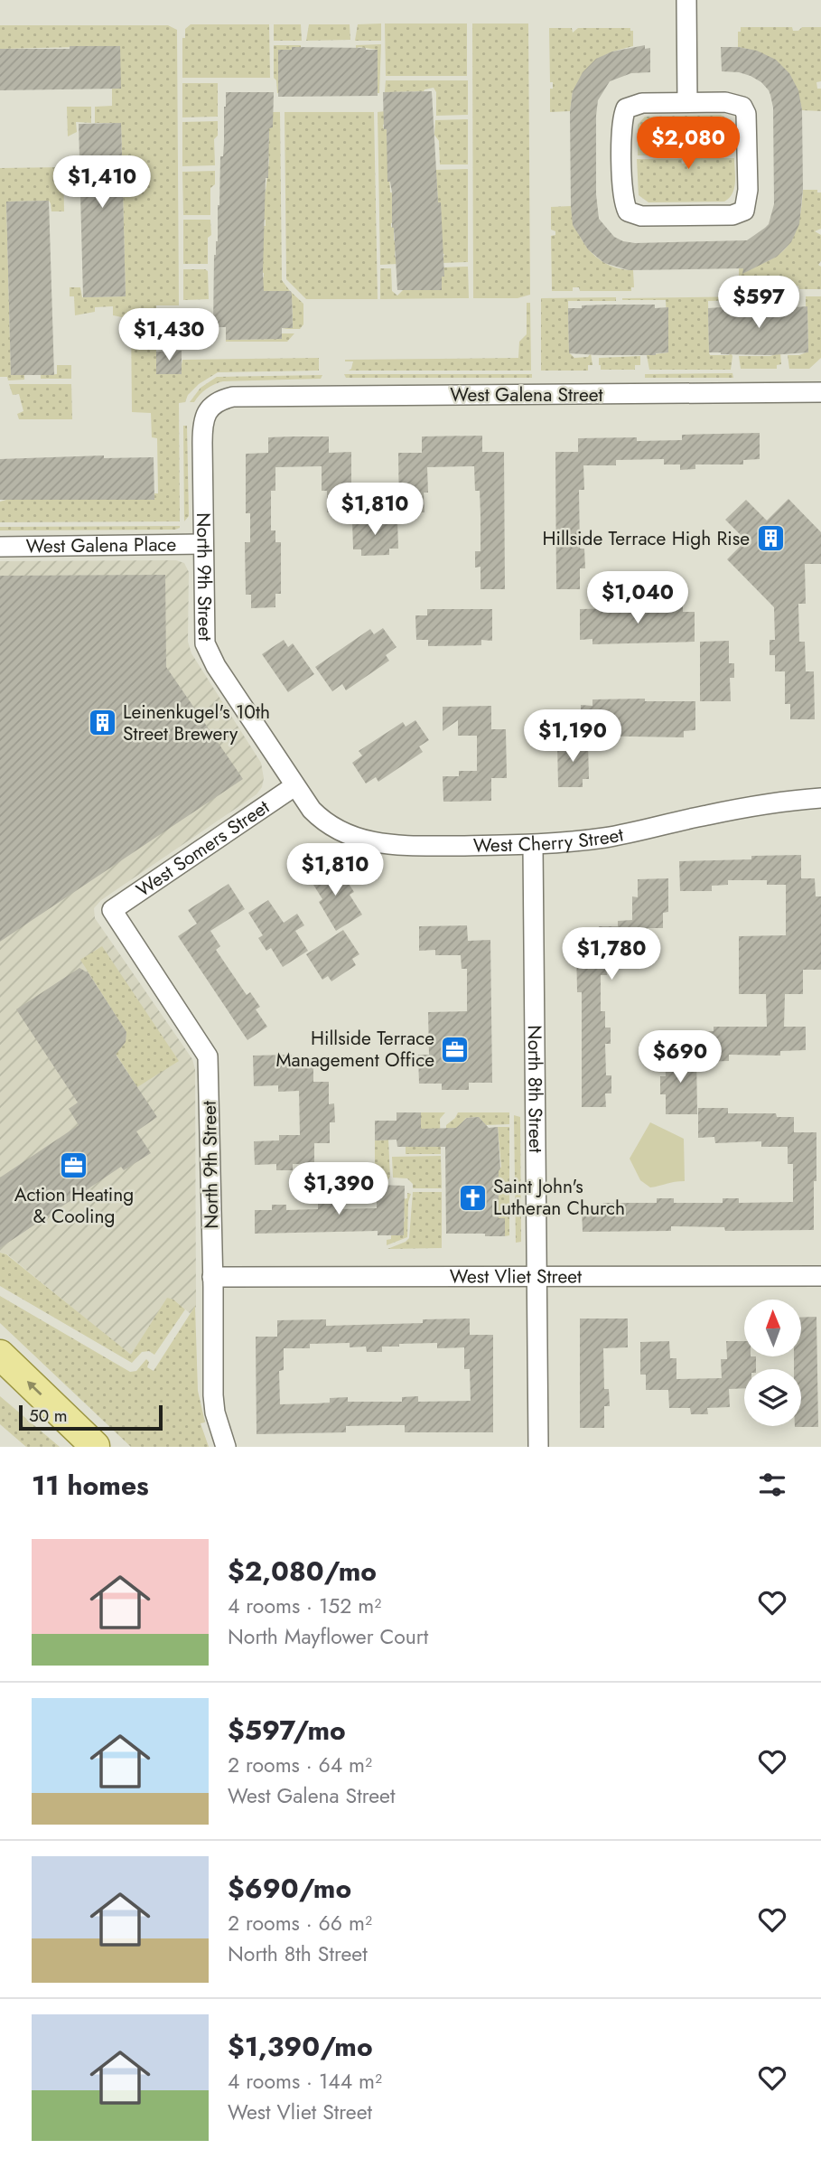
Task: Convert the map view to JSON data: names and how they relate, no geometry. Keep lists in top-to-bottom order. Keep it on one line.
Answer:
{"streets":{"street":["West Galena Street","West Galena Place","North 9th Street","West Cherry Street","West Somers Street","North 8th Street","West Vliet Street"]},"crossings":[["West Galena Street","North 9th Street"],["West Galena Place","North 9th Street"],["North 9th Street","West Cherry Street"],["North 9th Street","West Somers Street"],["North 9th Street","West Vliet Street"],["West Cherry Street","West Somers Street"],["West Cherry Street","North 8th Street"],["North 8th Street","West Vliet Street"]],"places":{"building":["Hillside Terrace High Rise","Leinenkugel's 10th Street Brewery"],"office":["Hillside Terrace Management Office","Action Heating & Cooling"],"church":["Saint John's Lutheran Church"]},"scale_bar":"50 m","north":"top","page":{"price":["$2,080","$1,410","$597","$1,430","$1,810","$1,040","$1,190","$1,810","$1,780","$690","$1,390"],"scale":"50 m","heading":"11 homes","list":[{"name":"$2,080/mo","note":"4 rooms · 152 m² · North Mayflower Court"},{"name":"$597/mo","note":"2 rooms · 64 m² · West Galena Street"},{"name":"$690/mo","note":"2 rooms · 66 m² · North 8th Street"},{"name":"$1,390/mo","note":"4 rooms · 144 m² · West Vliet Street"}]}}
